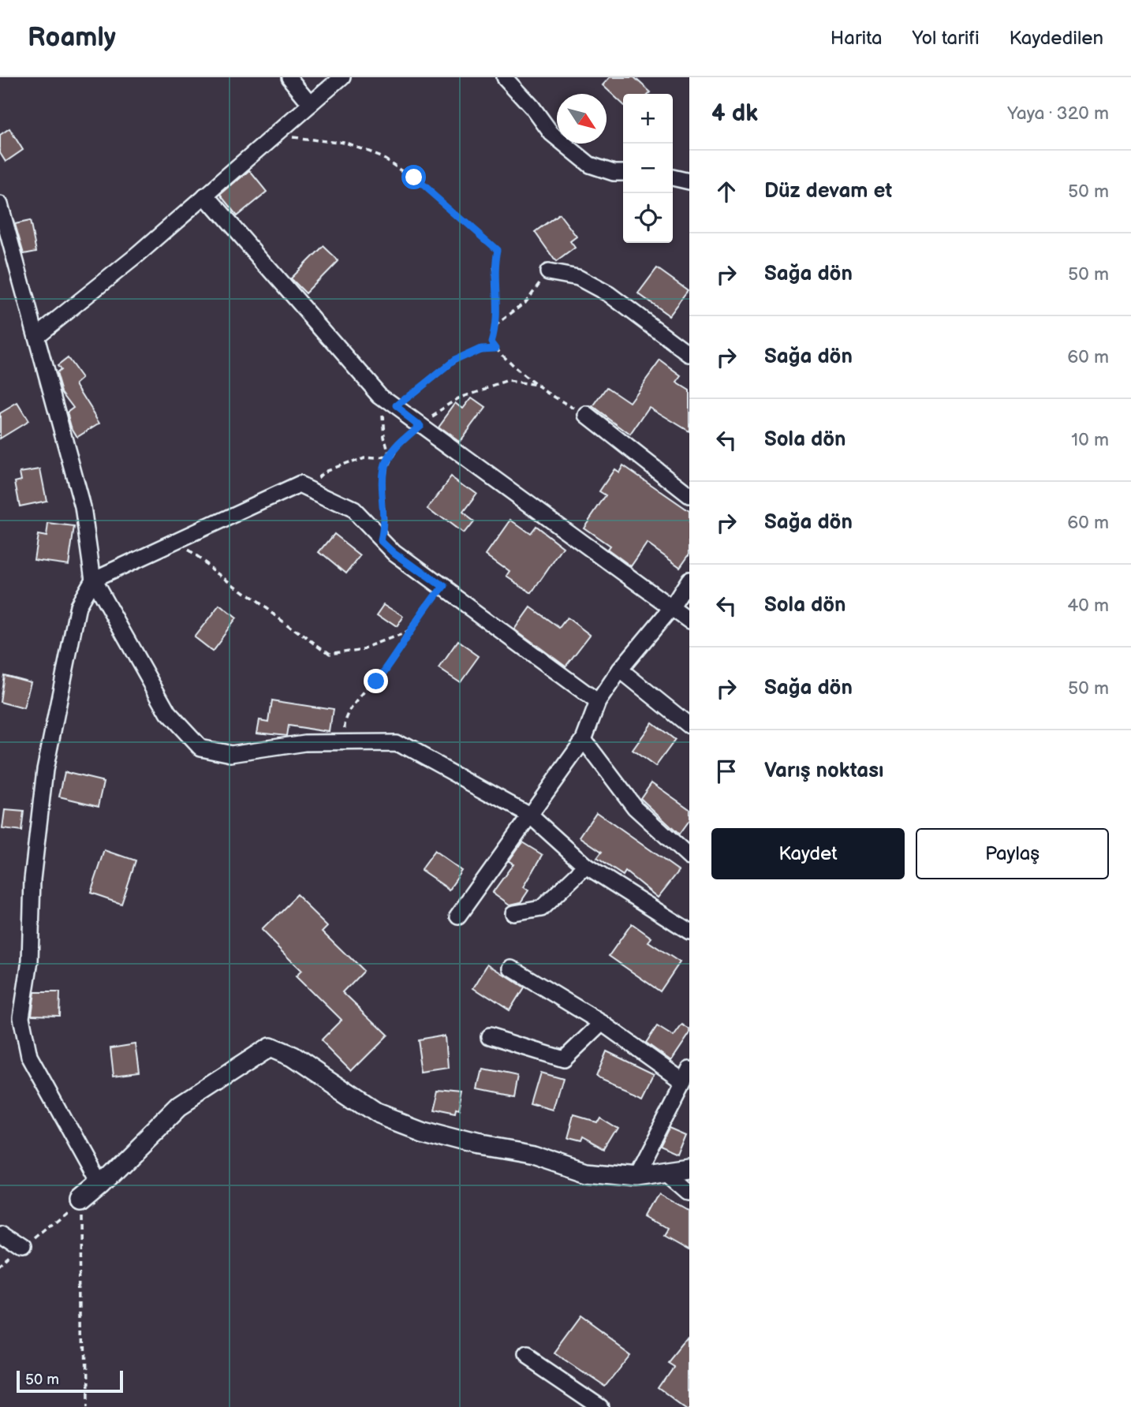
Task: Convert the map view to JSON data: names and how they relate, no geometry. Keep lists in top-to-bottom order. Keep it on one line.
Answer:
{"scale_bar":"50 m","north":"bottom right","page":{"header":"Roamly","nav":["Harita","Yol tarifi","Kaydedilen"],"heading":["4 dk","Yaya · 320 m"],"map_buttons":["+","−"],"list":[["Düz devam et","50 m"],["Sağa dön","50 m"],["Sağa dön","60 m"],["Sola dön","10 m"],["Sağa dön","60 m"],["Sola dön","40 m"],["Sağa dön","50 m"],"Varış noktası"],"buttons":["Kaydet","Paylaş"],"scale":"50 m"}}
